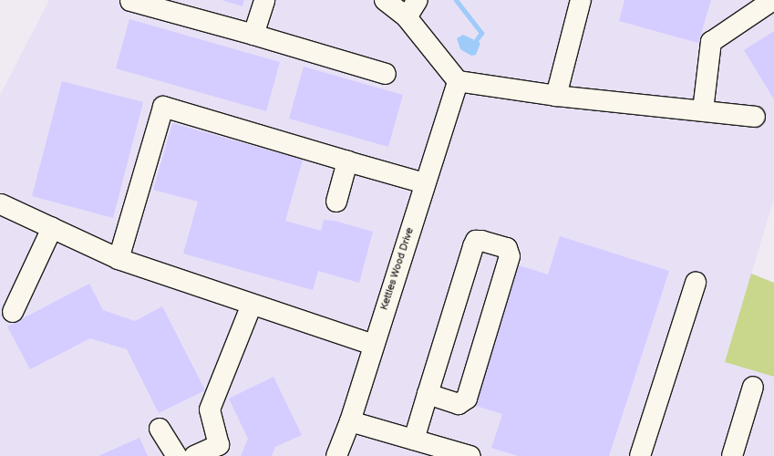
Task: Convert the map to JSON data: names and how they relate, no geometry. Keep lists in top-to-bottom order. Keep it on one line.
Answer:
{"streets":{"lane":["Kettles Wood Drive"]}}
